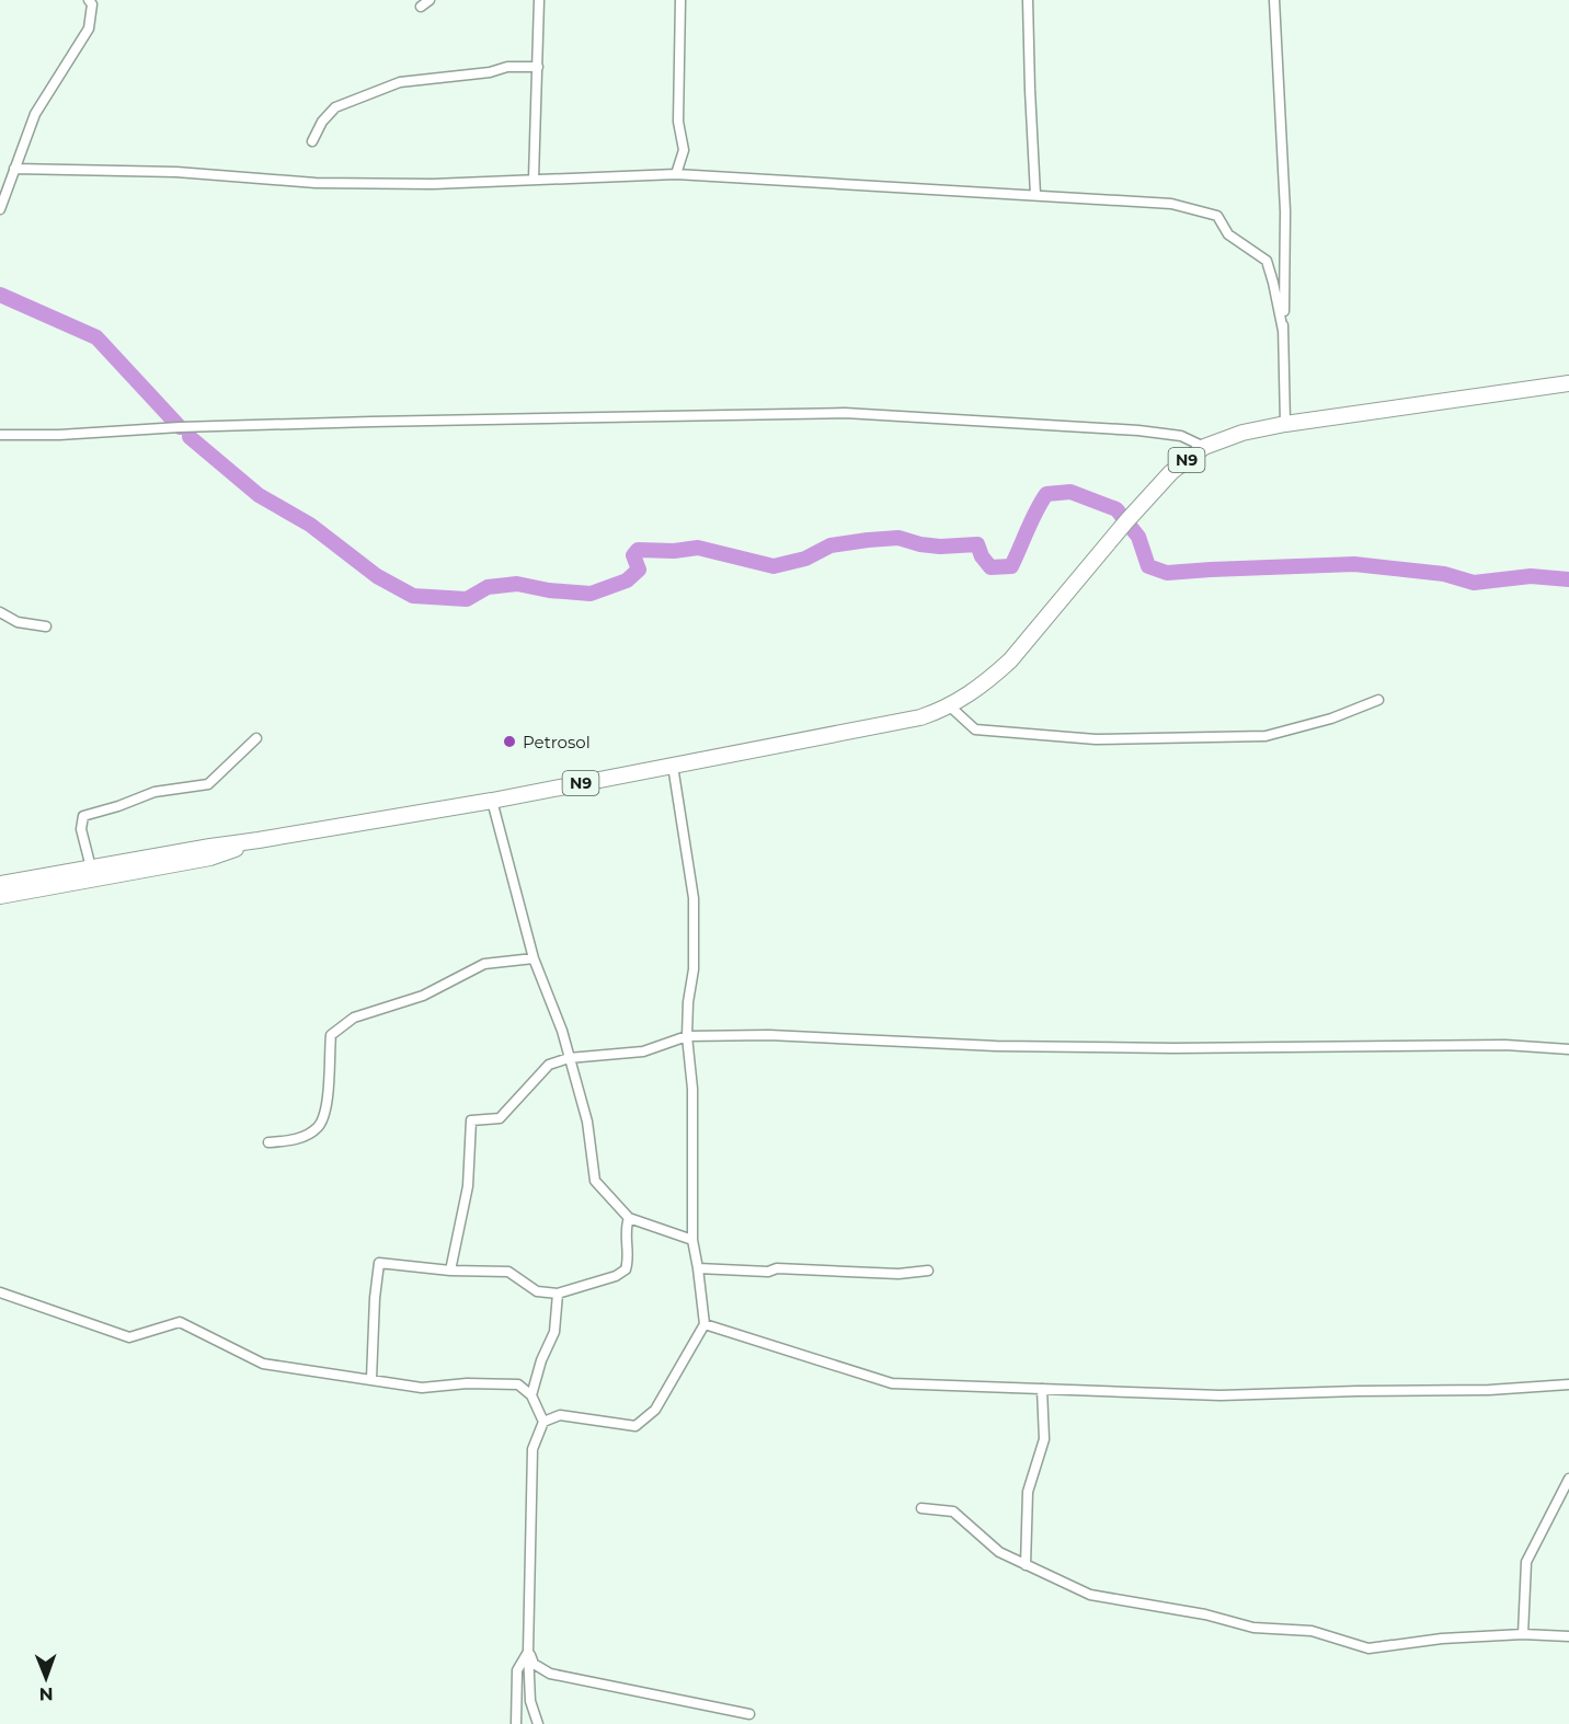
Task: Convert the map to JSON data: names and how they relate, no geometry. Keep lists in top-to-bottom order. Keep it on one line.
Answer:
{"streets":{"highway":["N9"]},"places":["Petrosol"],"north":"bottom"}
